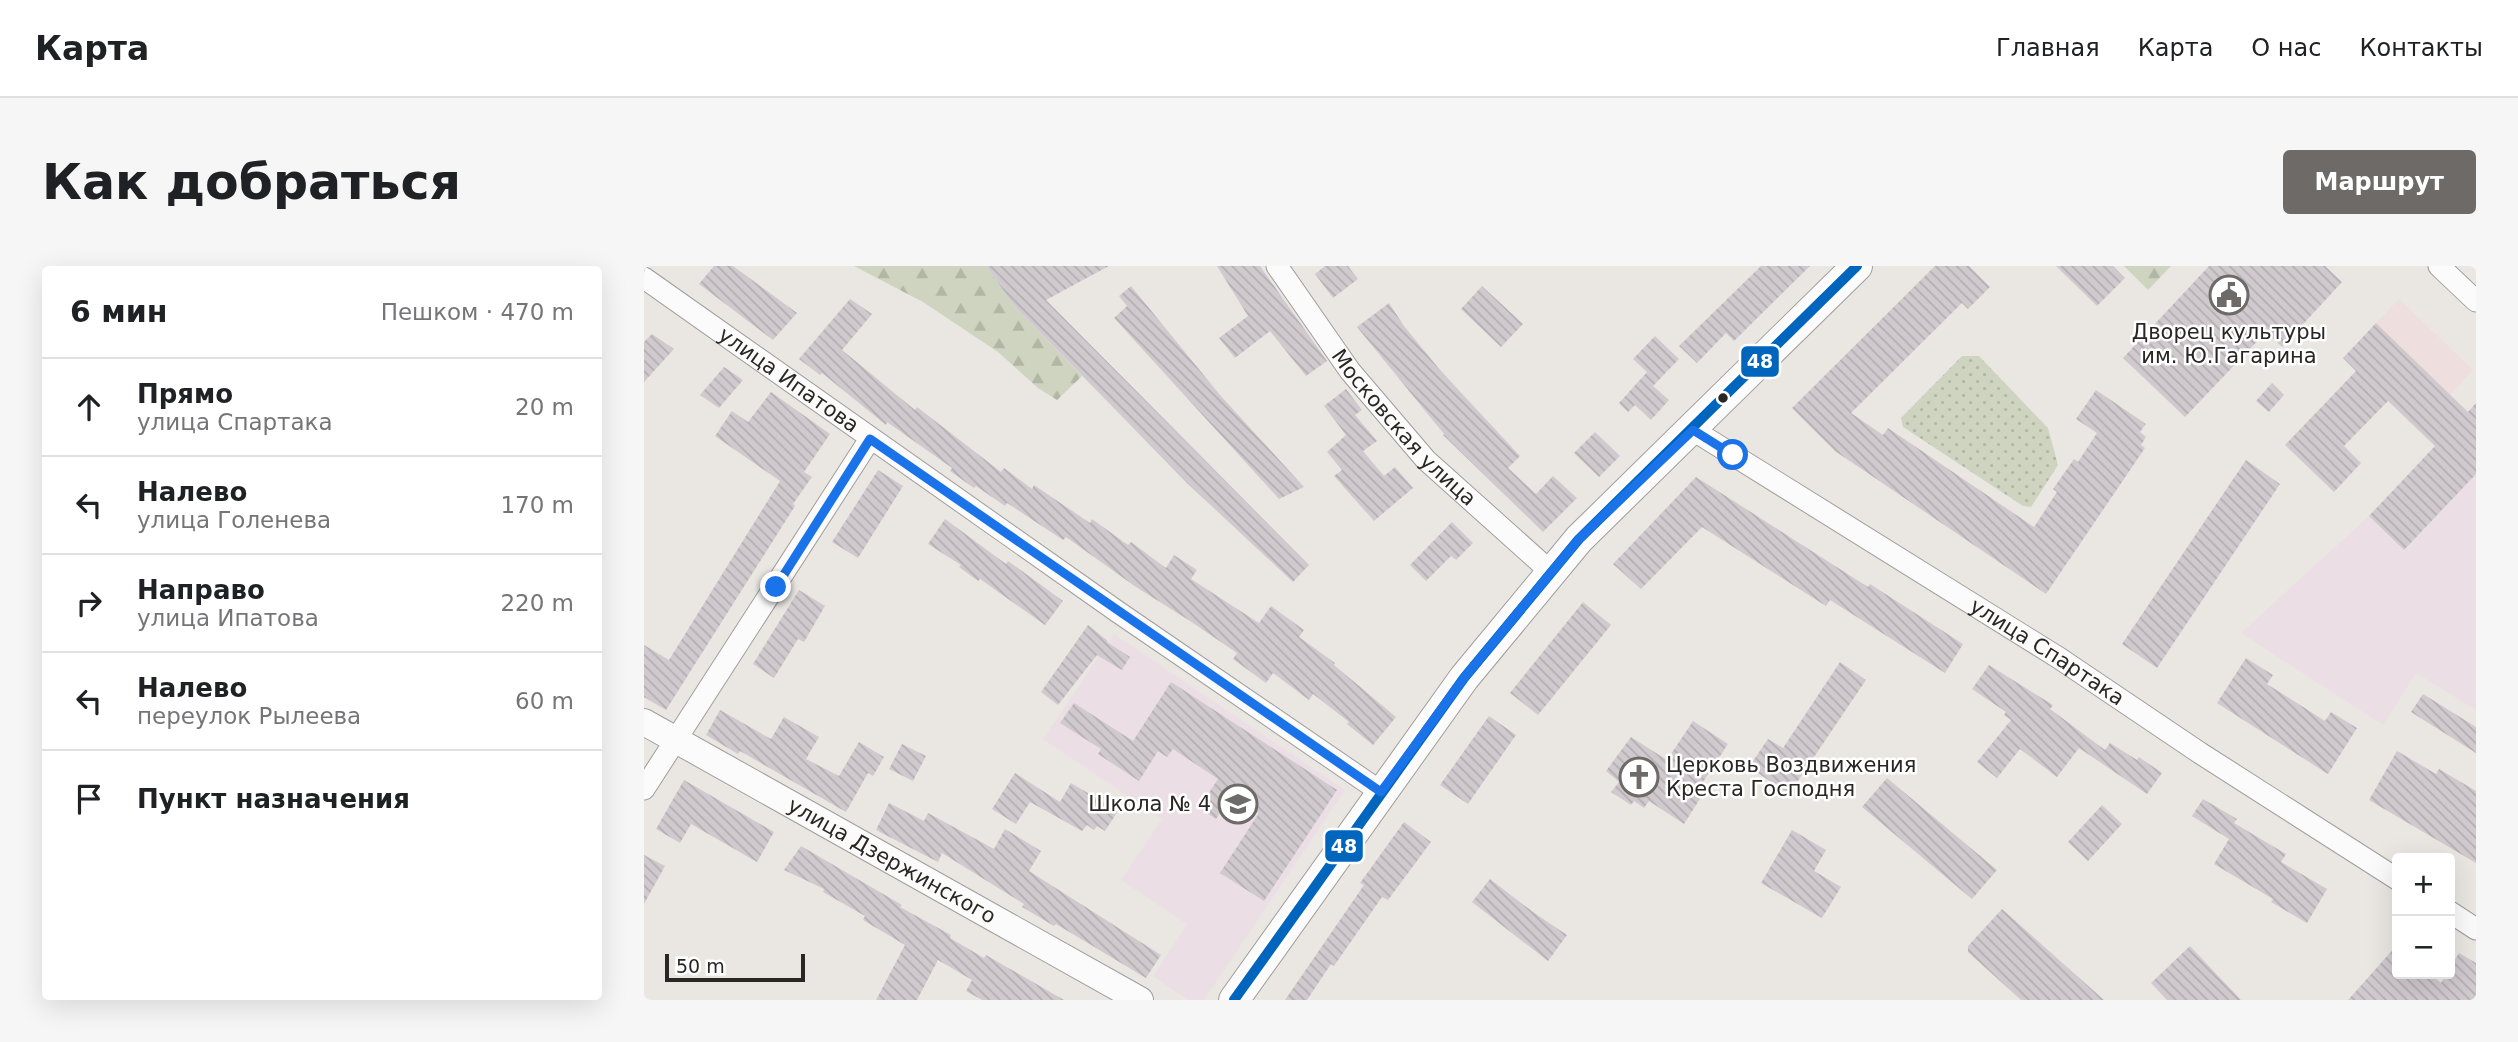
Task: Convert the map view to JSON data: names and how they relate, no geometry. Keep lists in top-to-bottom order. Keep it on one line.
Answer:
{"streets":{"street":["улица Ипатова","Московская улица","улица Спартака","улица Дзержинского"]},"places":{"public building":["Дворец культуры им. Ю.Гагарина"],"church":["Церковь Воздвижения Креста Господня"],"school or university":["Школа № 4"]},"lines":["transit line 48"],"scale_bar":"50 m","page":{"header":"Карта","nav":["Главная","Карта","О нас","Контакты"],"buttons":"Маршрут","title":"Как добраться","heading":["6 мин","Пешком · 470 m"],"list":[["Прямо","улица Спартака","20 m"],["Налево","улица Голенева","170 m"],["Направо","улица Ипатова","220 m"],["Налево","переулок Рылеева","60 m"],"Пункт назначения"],"map_buttons":["+","−"],"scale":"50 m"}}
